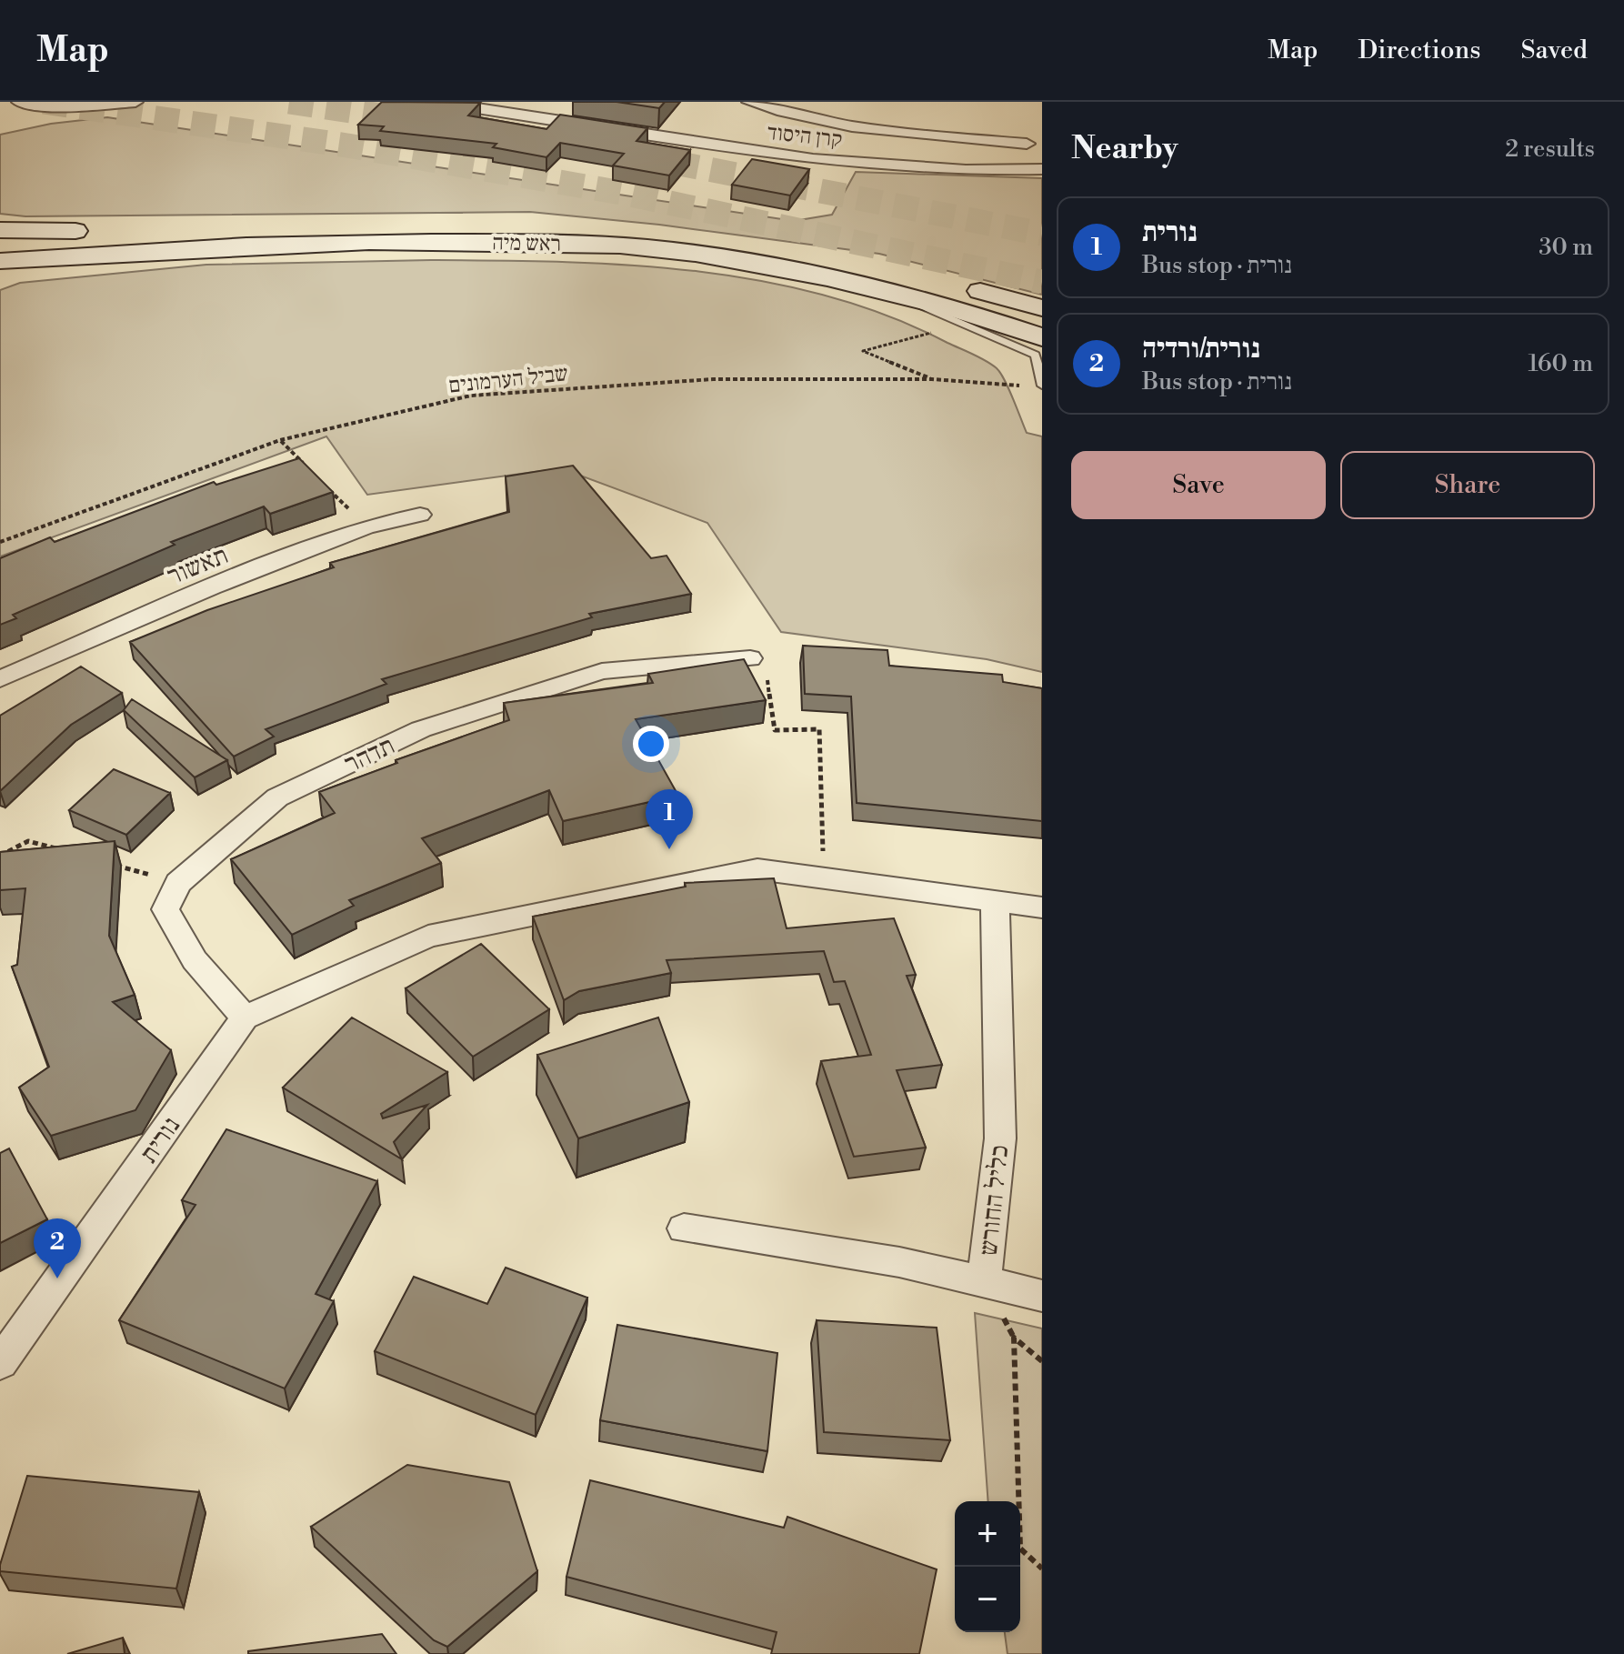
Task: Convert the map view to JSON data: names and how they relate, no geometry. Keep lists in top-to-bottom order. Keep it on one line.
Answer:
{"streets":{"street":["קרן היסוד","ראש מיה","תאשור","תדהר","נורית","כליל החורש"],"path":["שביל הערמונים"]},"page":{"header":"Map","nav":["Map","Directions","Saved"],"heading":["Nearby","2 results"],"list":[{"mark":"1","name":"נורית","note":"Bus stop · נורית","value":"30 m"},{"mark":"2","name":"נורית/ורדיה","note":"Bus stop · נורית","value":"160 m"}],"buttons":["Save","Share"],"pins":["1","2"],"map_buttons":["+","−"]}}
